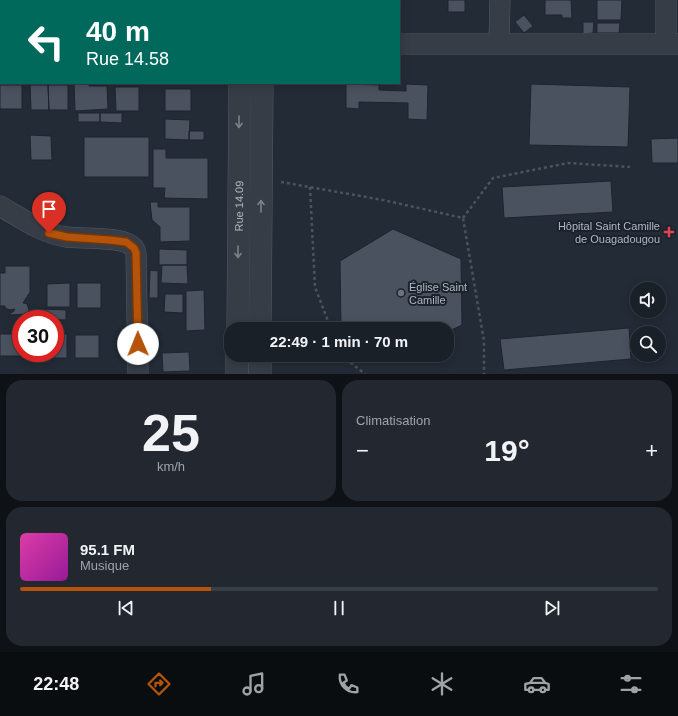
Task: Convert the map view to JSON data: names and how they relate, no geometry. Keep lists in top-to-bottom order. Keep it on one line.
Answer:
{"streets":{"street":["Rue 14.09"]},"places":{"health":["Hôpital Saint Camille de Ouagadougou"],"other":["Église Saint Camille"]},"page":{"turn":["40 m","Rue 14.58"],"limit":"30","trip":"22:49 · 1 min · 70 m","tile":[["25","km/h"],"Climatisation"],"heat":["−","19°","+"],"song":["95.1 FM","Musique"],"tabs":"22:48"}}
